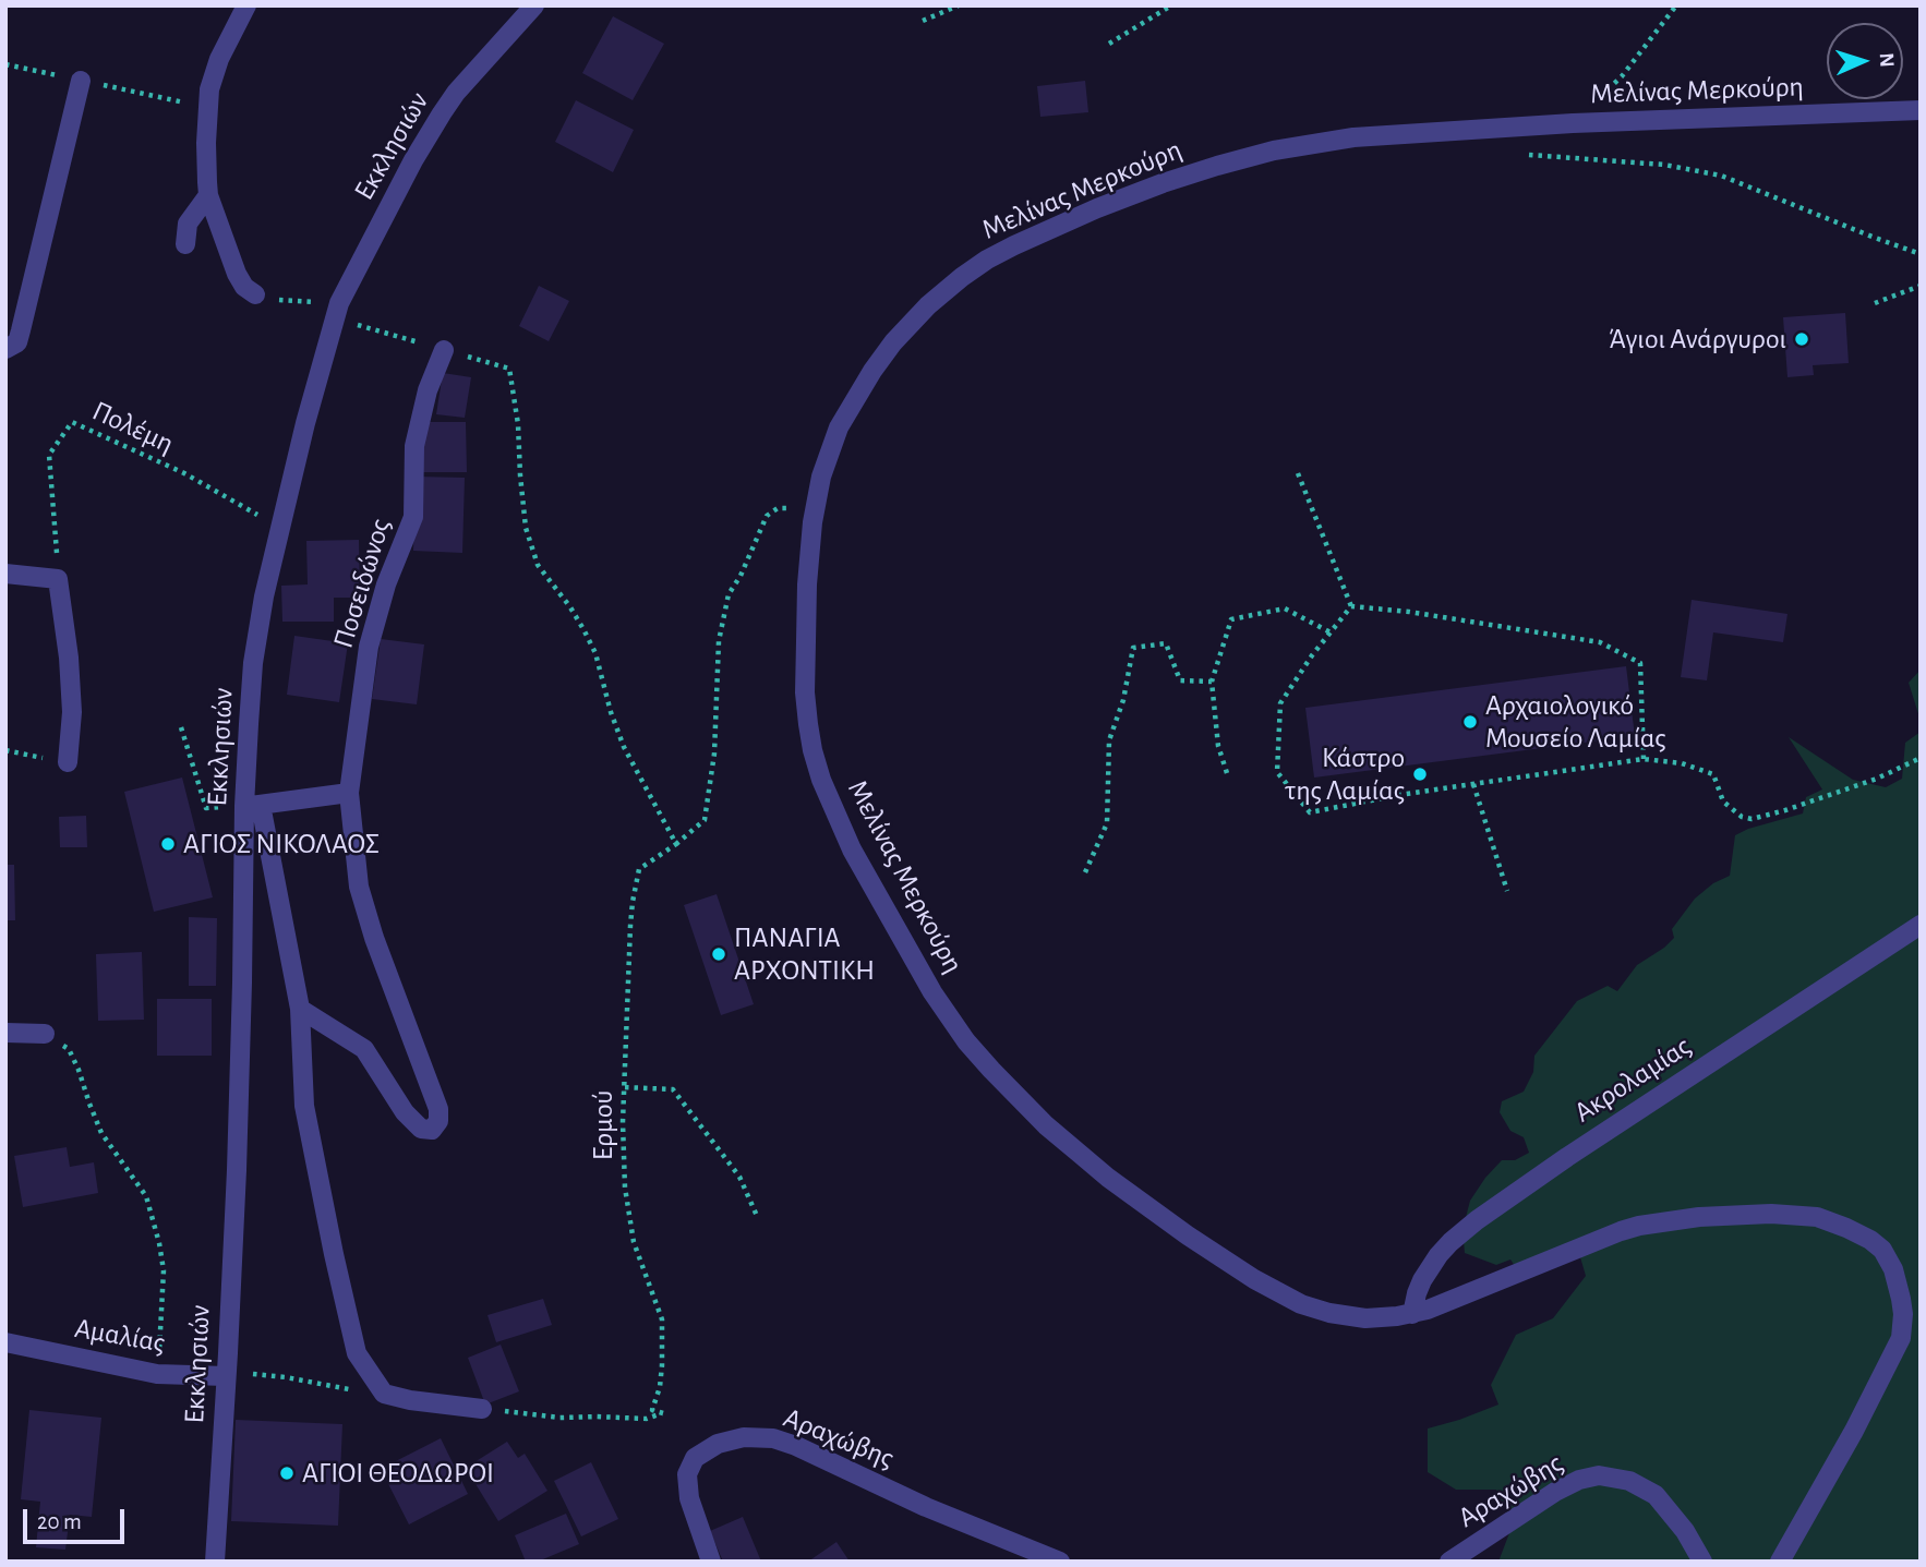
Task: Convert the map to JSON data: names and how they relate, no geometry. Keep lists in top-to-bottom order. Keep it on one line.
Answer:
{"streets":{"street":["Μελίνας Μερκούρη","Εκκλησιών","Ποσειδώνος","Ακρολαμίας","Αμαλίας","Αραχώβης"],"path":["Πολέμη","Ερμού"]},"crossings":[["Μελίνας Μερκούρη","Ακρολαμίας"],["Εκκλησιών","Πολέμη"],["Εκκλησιών","Αμαλίας"]],"places":["Άγιοι Ανάργυροι","Αρχαιολογικό Μουσείο Λαμίας","Κάστρο της Λαμίας","ΑΓΙΟΣ ΝΙΚΟΛΑΟΣ","ΠΑΝΑΓΙΑ ΑΡΧΟΝΤΙΚΗ","ΑΓΙΟΙ ΘΕΟΔΩΡΟΙ"],"scale_bar":"20 m","north":"right"}
